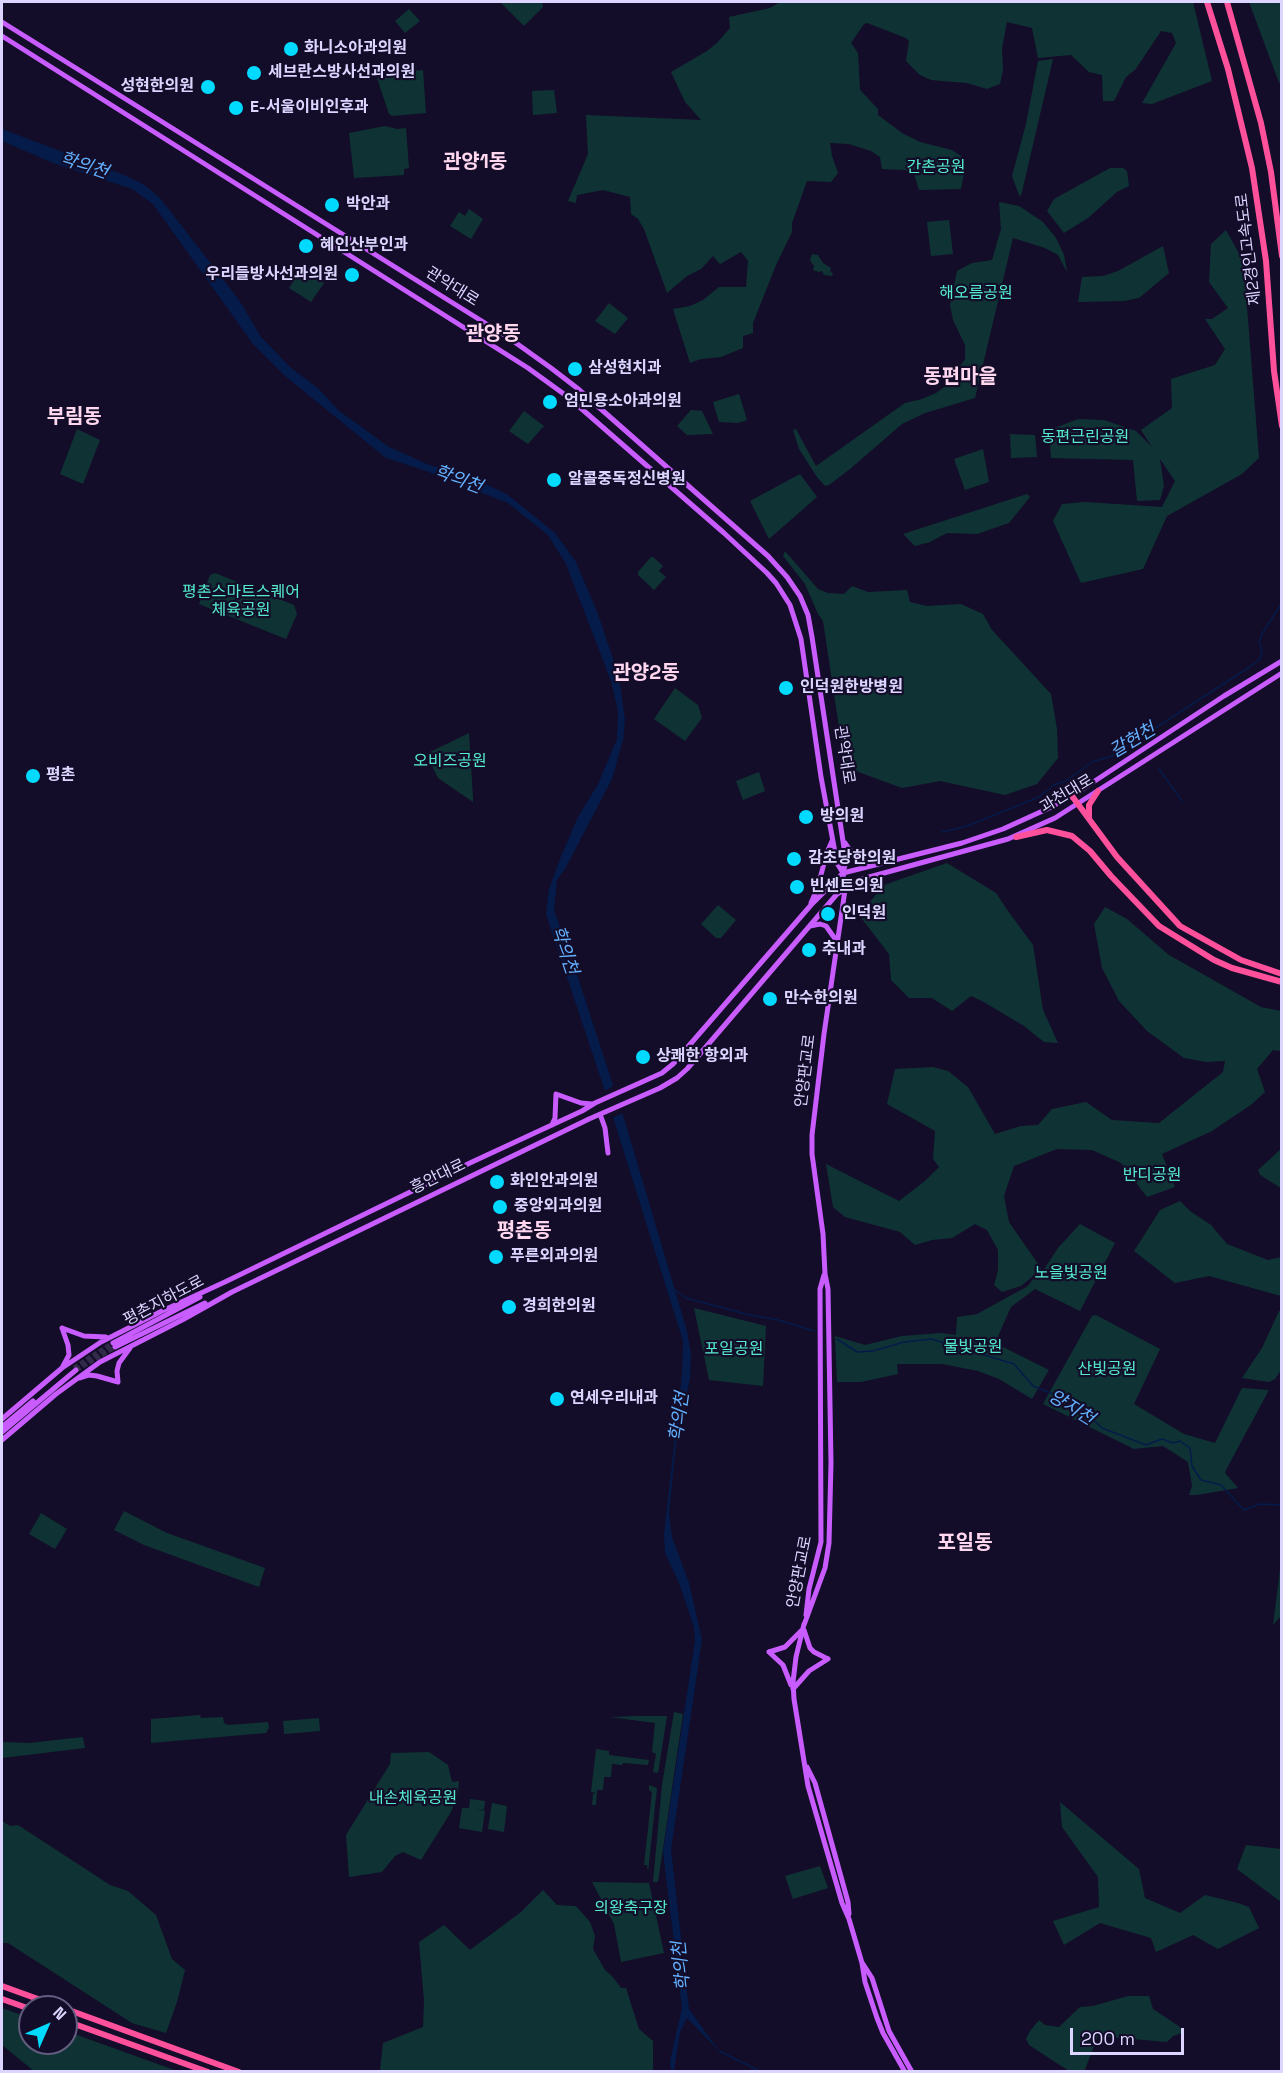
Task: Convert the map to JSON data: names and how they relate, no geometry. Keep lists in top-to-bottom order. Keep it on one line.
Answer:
{"streets":{"highway":["제2경인고속도로"],"main road":["관악대로","과천대로","안양판교로","흥안대로","평촌지하도로"]},"crossings":[["관악대로","과천대로"],["관악대로","안양판교로"],["관악대로","흥안대로"],["과천대로","안양판교로"],["과천대로","흥안대로"],["안양판교로","흥안대로"],["흥안대로","평촌지하도로"]],"districts":["관양1동","관양동","동편마을","부림동","관양2동","평촌동","포일동"],"water":["학의천","갈현천","양지천"],"parks":["간촌공원","해오름공원","동편근린공원","평촌스마트스퀘어 체육공원","오비즈공원","반디공원","노을빛공원","물빛공원","포일공원","산빛공원","내손체육공원","의왕축구장"],"places":["화니소아과의원","세브란스방사선과의원","성현한의원","E-서울이비인후과","박안과","혜인산부인과","우리들방사선과의원","삼성현치과","엄민용소아과의원","알콜중독정신병원","인덕원한방병원","평촌","방의원","감초당한의원","빈센트의원","인덕원","추내과","만수한의원","상쾌한 항외과","화인안과의원","중앙외과의원","푸른외과의원","경희한의원","연세우리내과"],"scale_bar":"200 m","north":"top right"}
